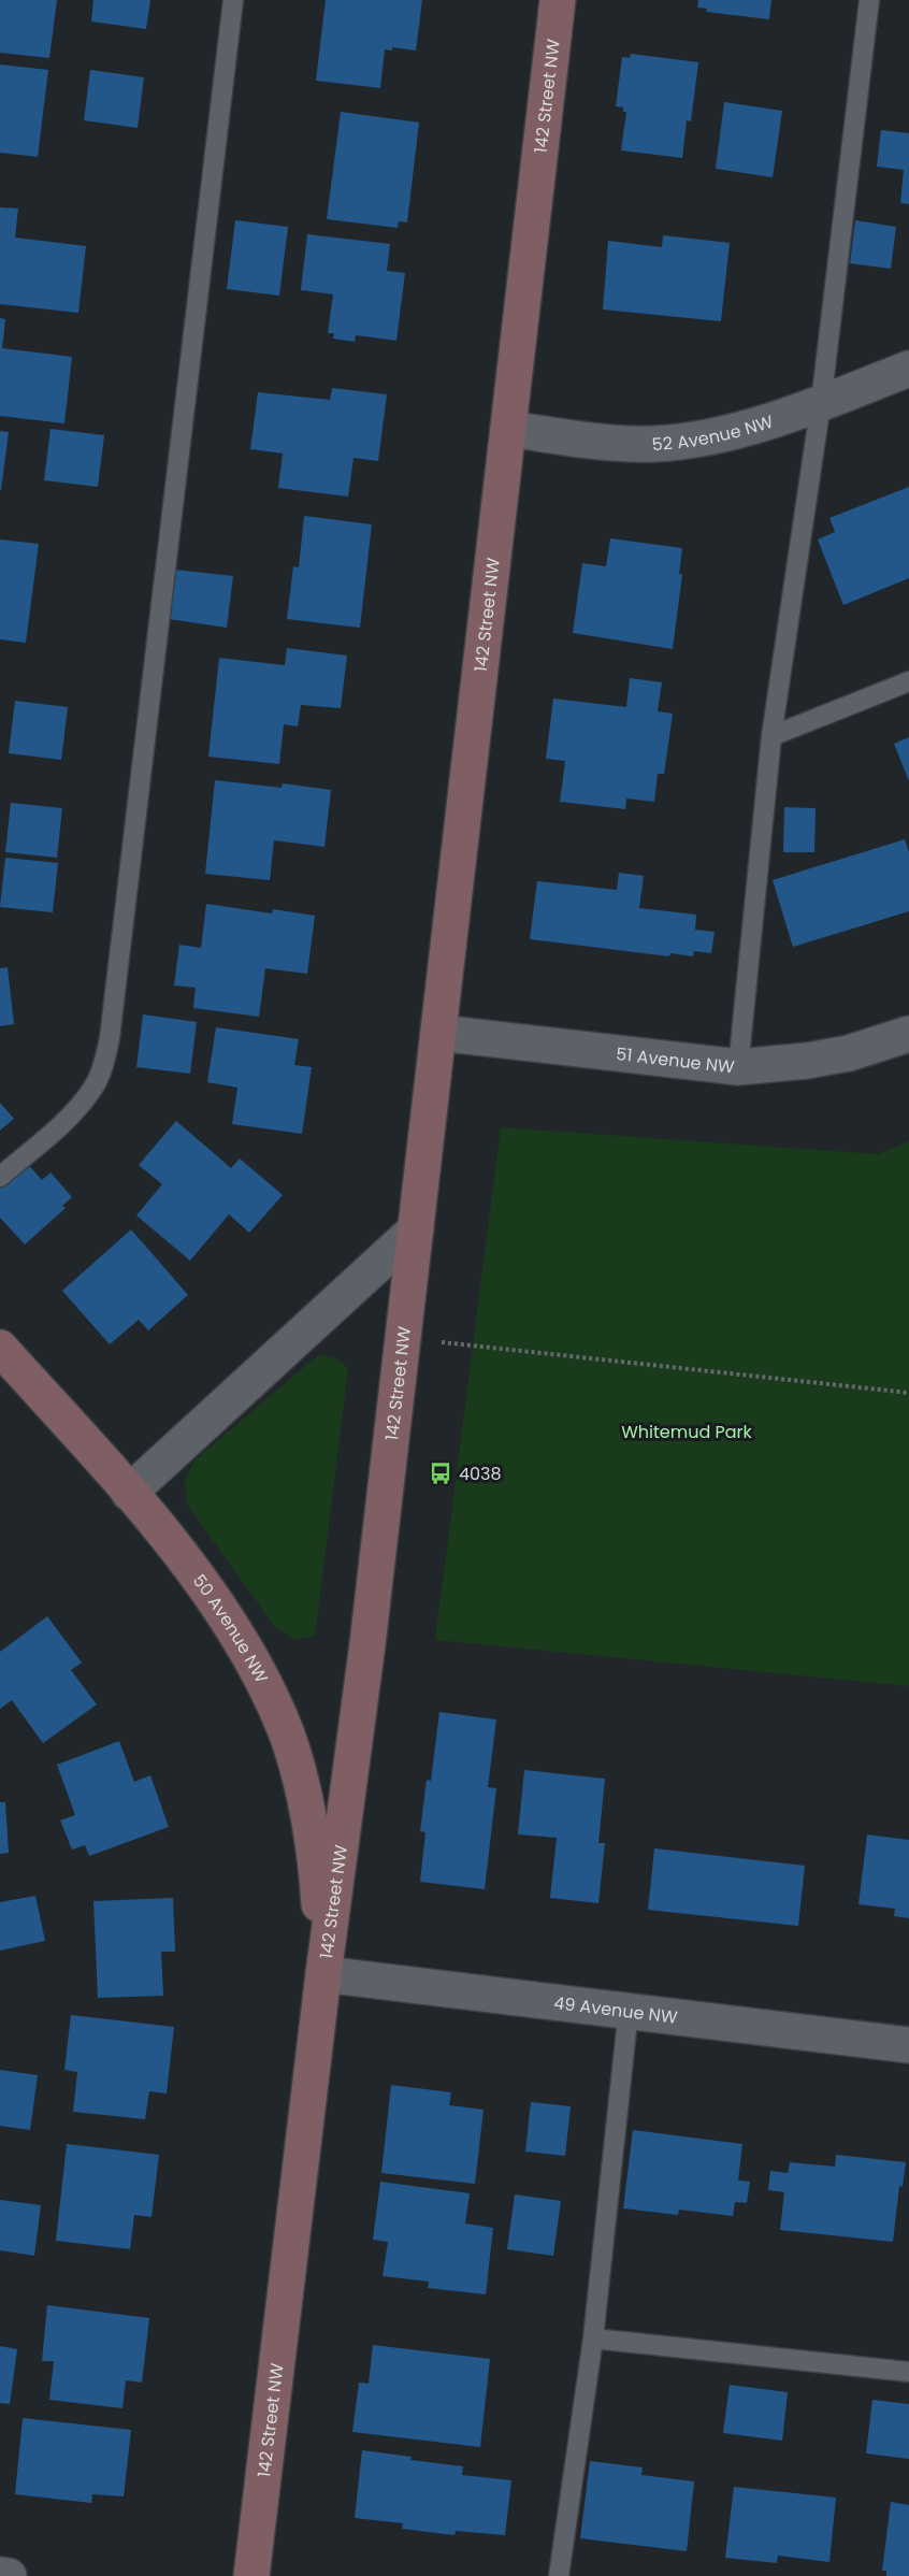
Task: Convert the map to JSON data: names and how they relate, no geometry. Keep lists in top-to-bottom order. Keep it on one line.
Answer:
{"streets":{"street":["142 Street NW","52 Avenue NW","51 Avenue NW","50 Avenue NW","49 Avenue NW"]},"crossings":[["142 Street NW","52 Avenue NW"],["142 Street NW","51 Avenue NW"],["142 Street NW","50 Avenue NW"],["142 Street NW","49 Avenue NW"],["50 Avenue NW","49 Avenue NW"]],"parks":["Whitemud Park"],"places":{"bus stop":["4038"]}}
